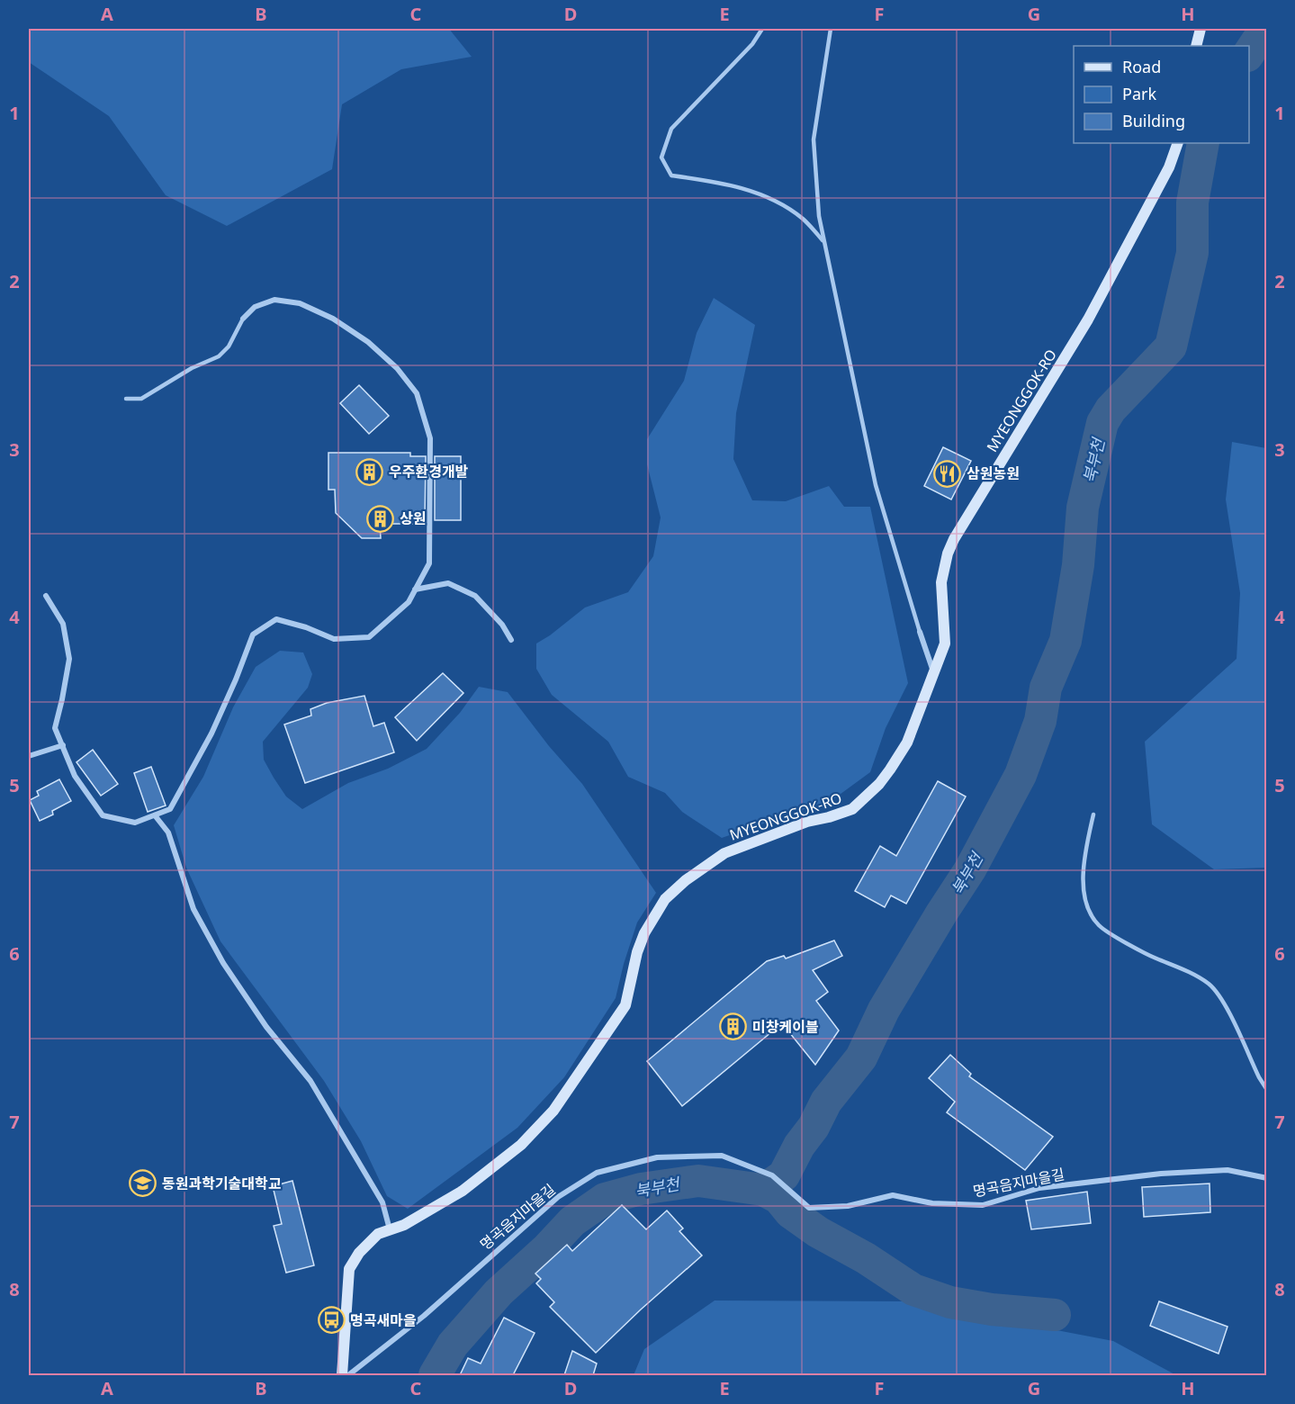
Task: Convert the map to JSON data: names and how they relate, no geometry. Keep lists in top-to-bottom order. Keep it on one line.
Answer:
{"streets":{"main road":["MYEONGGOK-RO"],"street":["명곡음지마을길"]},"water":["북부천"],"places":{"building":["우주환경개발","상원","미창케이블"],"restaurant":["삼원농원"],"school or university":["동원과학기술대학교"],"bus stop":["명곡새마을"]},"legend":["Road","Park","Building"],"grid":{"columns":["A","B","C","D","E","F","G","H"],"rows":["1","2","3","4","5","6","7","8"]}}
